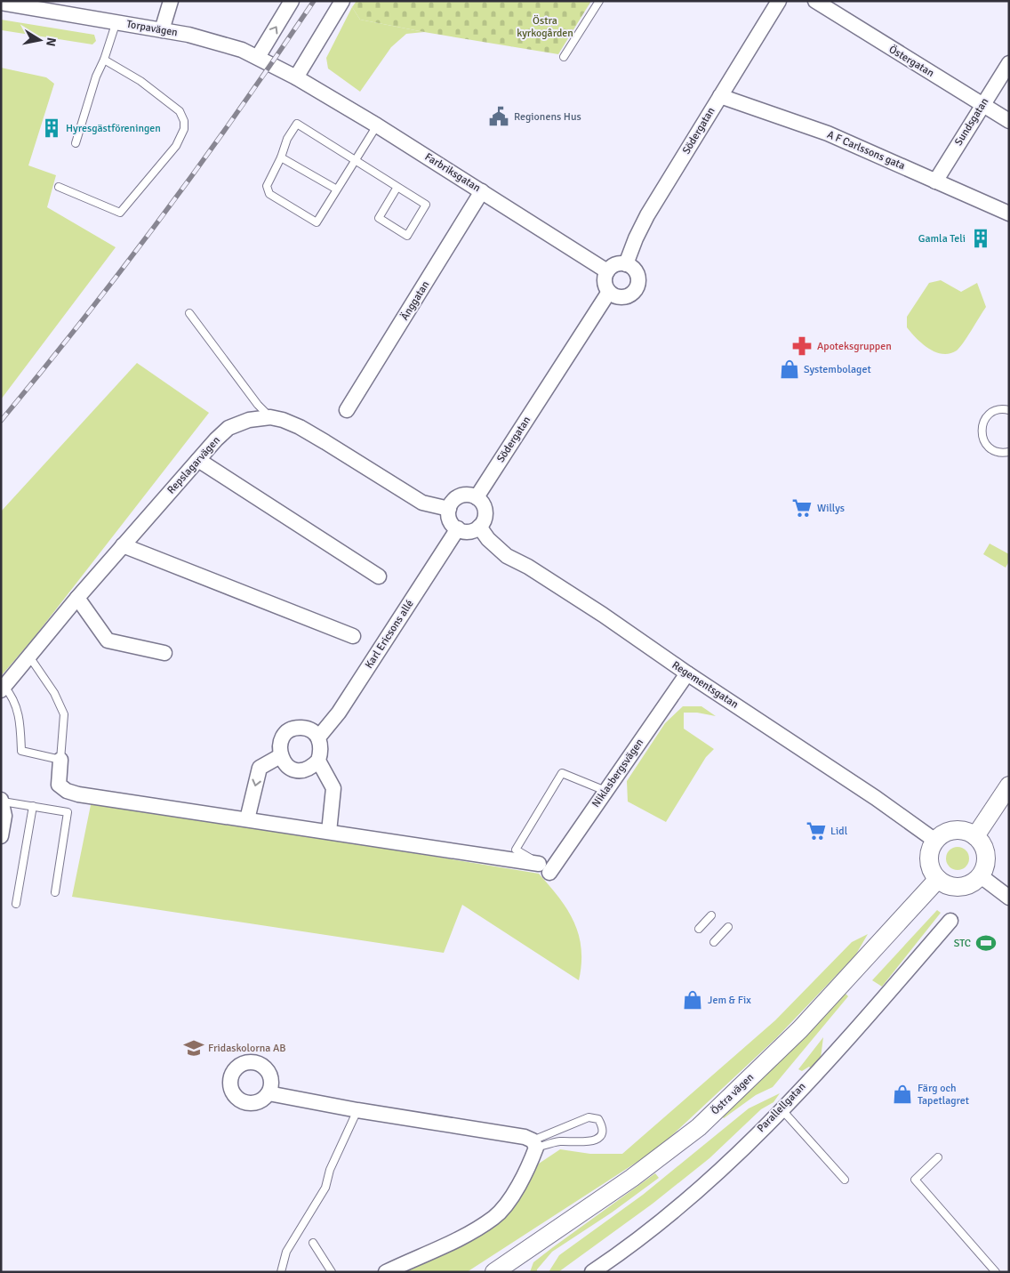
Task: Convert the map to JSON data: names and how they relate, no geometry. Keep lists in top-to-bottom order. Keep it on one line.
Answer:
{"streets":{"street":["Torpavägen","Östergatan","Sundsgatan","Södergatan","A F Carlssons gata","Farbriksgatan","Änggatan","Repslagarvägen","Karl Ericsons allé","Regementsgatan","Niklasbergsvägen","Östra vägen","Parallellgatan"]},"crossings":[["Torpavägen","Farbriksgatan"],["Östergatan","Sundsgatan"],["Sundsgatan","A F Carlssons gata"],["Södergatan","A F Carlssons gata"],["Södergatan","Farbriksgatan"],["Södergatan","Repslagarvägen"],["Södergatan","Karl Ericsons allé"],["Södergatan","Regementsgatan"],["Farbriksgatan","Änggatan"],["Repslagarvägen","Karl Ericsons allé"],["Repslagarvägen","Regementsgatan"],["Karl Ericsons allé","Regementsgatan"],["Regementsgatan","Niklasbergsvägen"],["Regementsgatan","Östra vägen"]],"parks":["Östra kyrkogården"],"places":{"public building":["Regionens Hus"],"building":["Hyresgästföreningen","Gamla Teli"],"pharmacy":["Apoteksgruppen"],"shop":["Systembolaget","Jem & Fix","Färg och Tapetlagret"],"supermarket":["Willys","Lidl"],"sports":["STC"],"school or university":["Fridaskolorna AB"]},"north":"right"}
